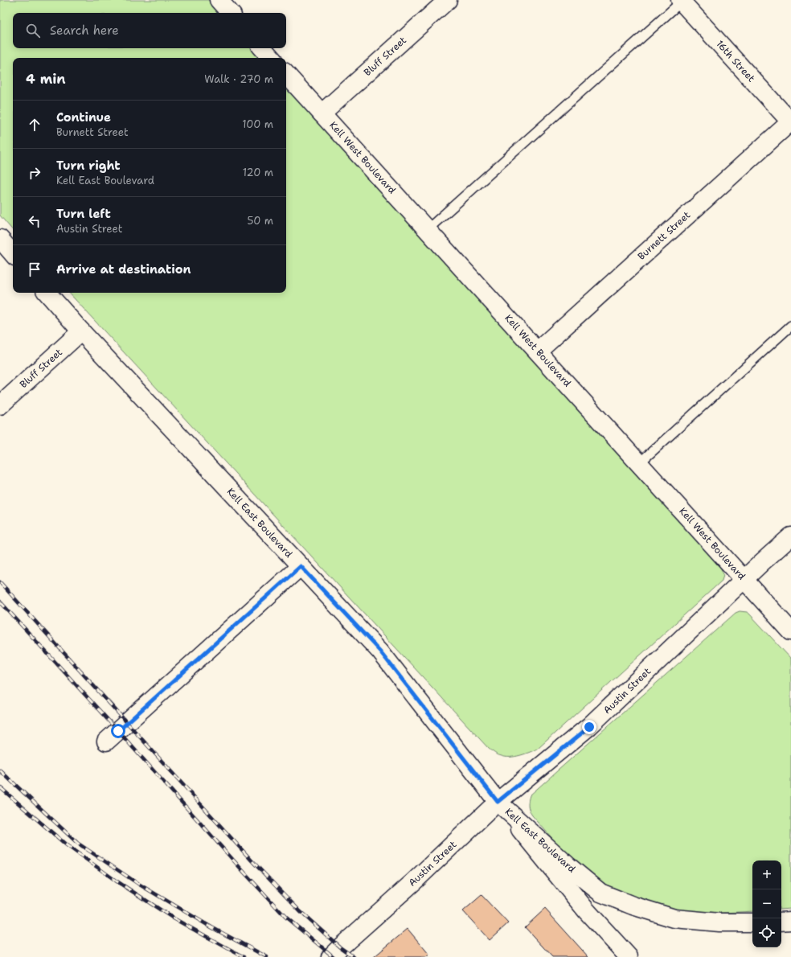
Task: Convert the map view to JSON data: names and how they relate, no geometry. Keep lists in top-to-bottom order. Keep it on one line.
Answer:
{"streets":{"street":["Bluff Street","16th Street","Kell West Boulevard","Burnett Street","Kell East Boulevard","Austin Street"]},"crossings":[["Bluff Street","Kell West Boulevard"],["Bluff Street","Kell East Boulevard"],["16th Street","Burnett Street"],["Kell West Boulevard","Burnett Street"],["Kell West Boulevard","Austin Street"],["Kell East Boulevard","Austin Street"]],"page":{"search":"Search here","heading":["4 min","Walk · 270 m"],"list":[["Continue","Burnett Street","100 m"],["Turn right","Kell East Boulevard","120 m"],["Turn left","Austin Street","50 m"],"Arrive at destination"],"map_buttons":["+","−"]}}
